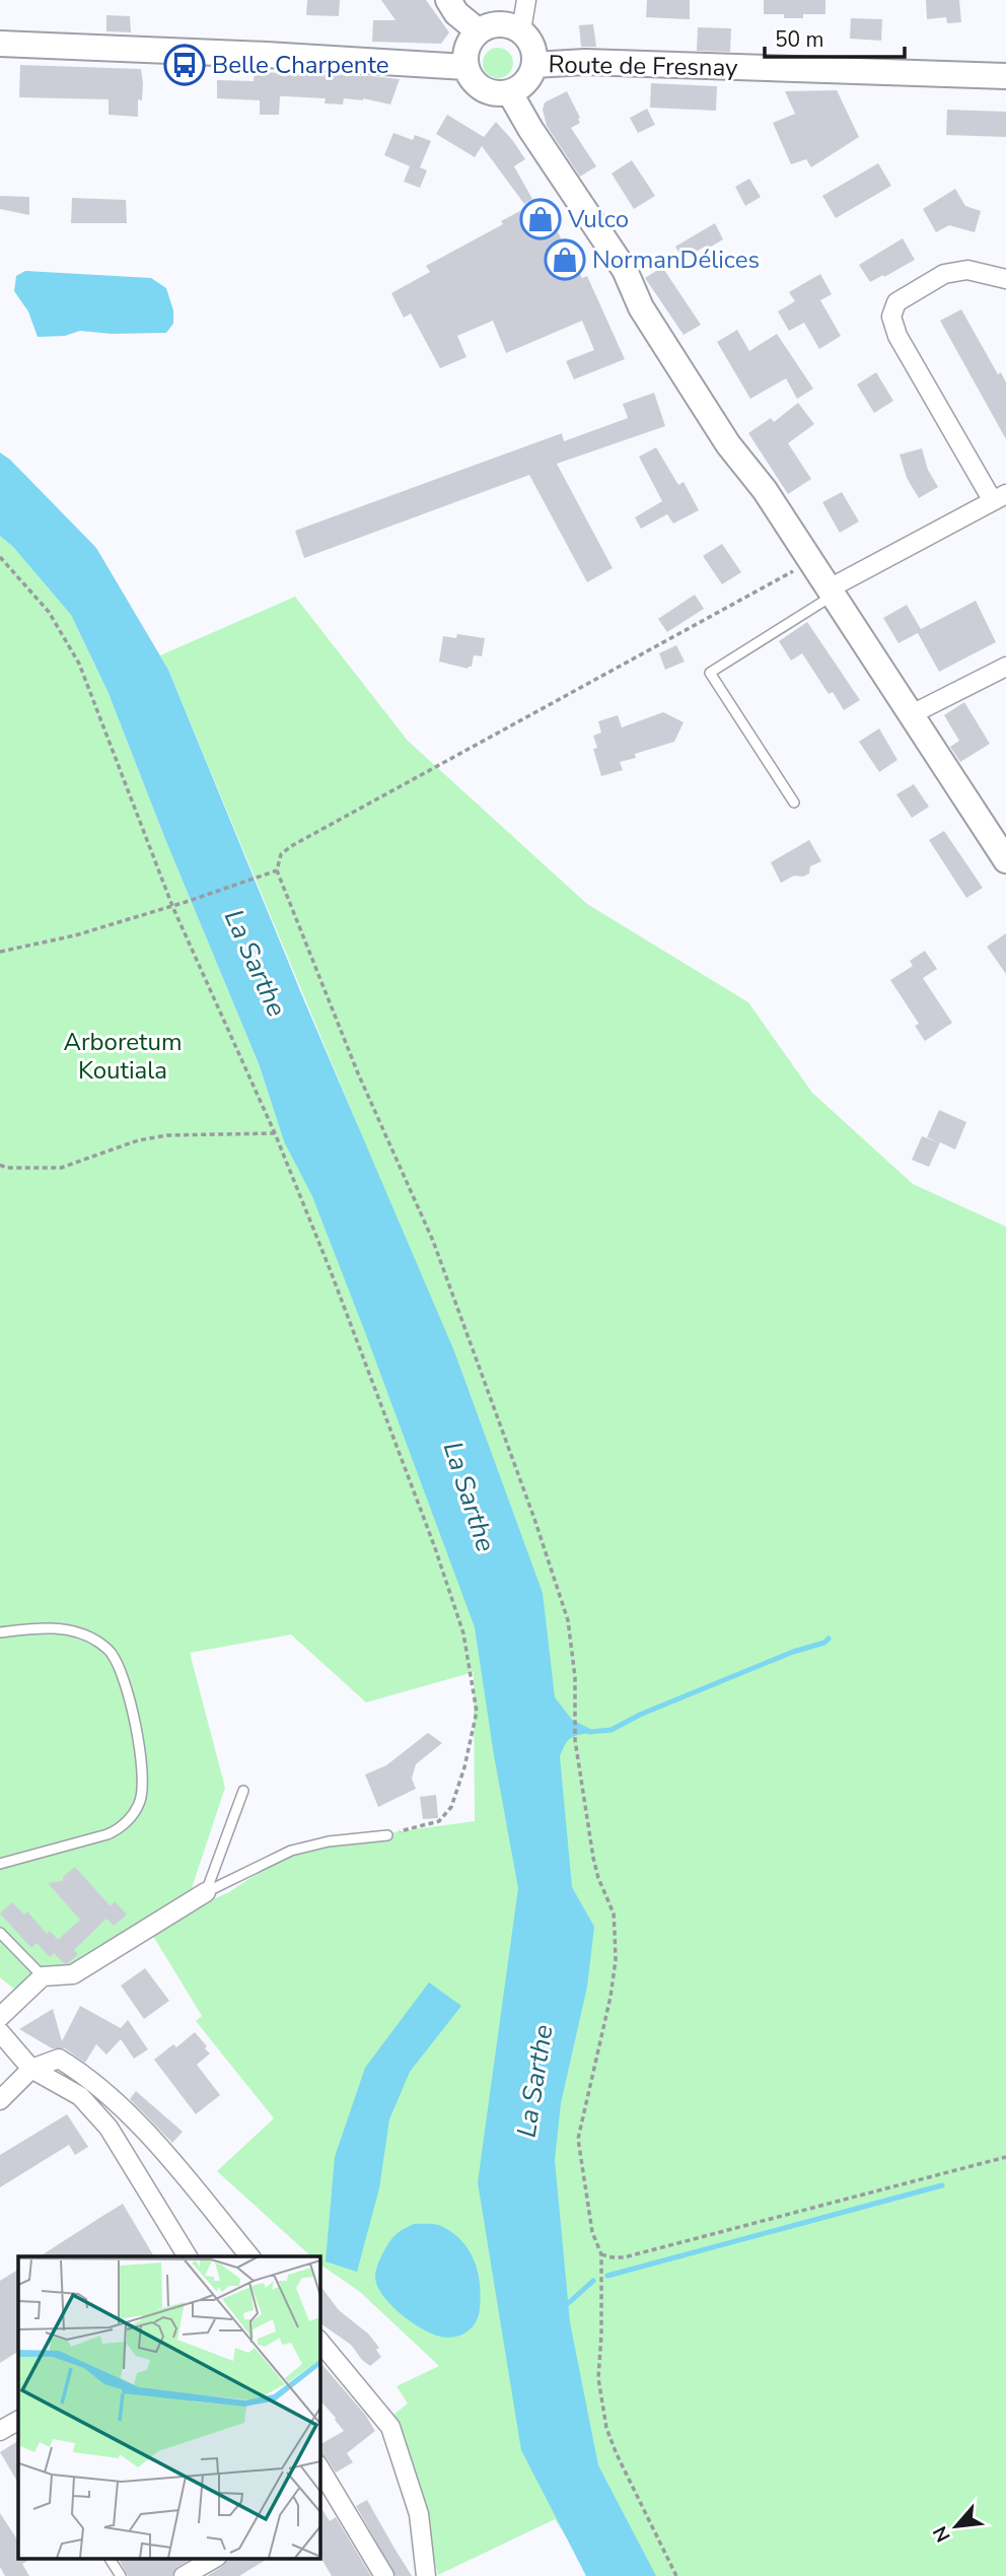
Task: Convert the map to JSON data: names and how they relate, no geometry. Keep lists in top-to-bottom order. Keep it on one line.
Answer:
{"streets":{"street":["Route de Fresnay"]},"water":["La Sarthe"],"parks":["Arboretum Koutiala"],"places":{"bus stop":["Belle Charpente"],"shop":["Vulco","NormanDélices"]},"scale_bar":"50 m","north":"bottom left"}
